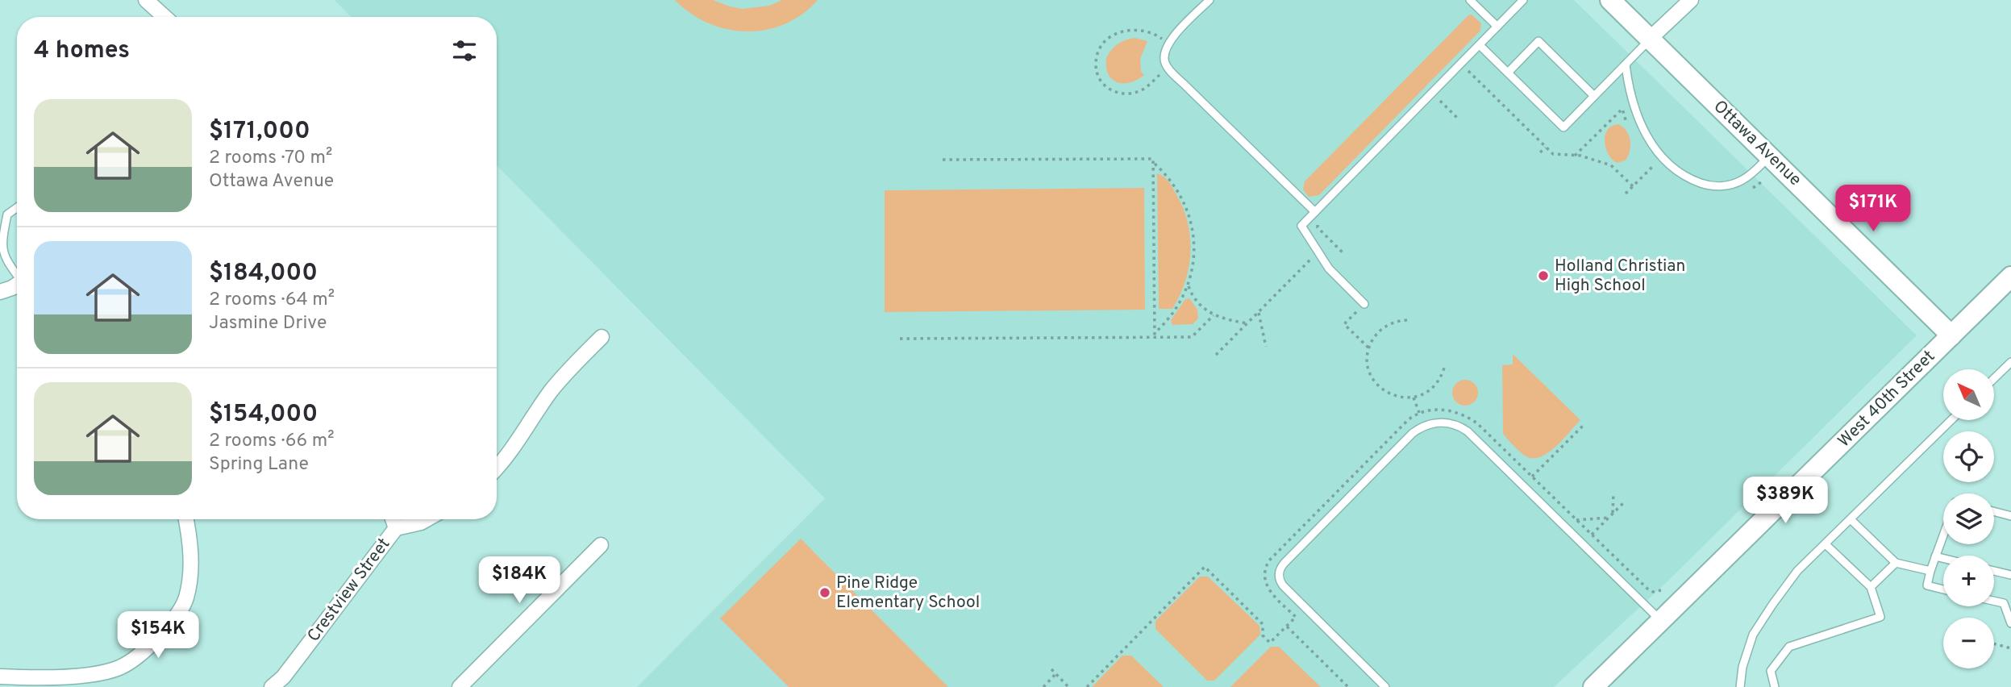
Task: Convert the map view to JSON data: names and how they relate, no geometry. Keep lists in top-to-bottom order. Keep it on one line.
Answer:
{"streets":{"street":["Ottawa Avenue","West 40th Street","Crestview Street"]},"crossings":[["Ottawa Avenue","West 40th Street"]],"places":["Holland Christian High School","Pine Ridge Elementary School"],"north":"top left","page":{"heading":"4 homes","list":[{"name":"$171,000","note":"2 rooms · 70 m² · Ottawa Avenue"},{"name":"$184,000","note":"2 rooms · 64 m² · Jasmine Drive"},{"name":"$154,000","note":"2 rooms · 66 m² · Spring Lane"}],"price":["$171K","$389K","$184K","$154K"],"map_buttons":["+","−"]}}
